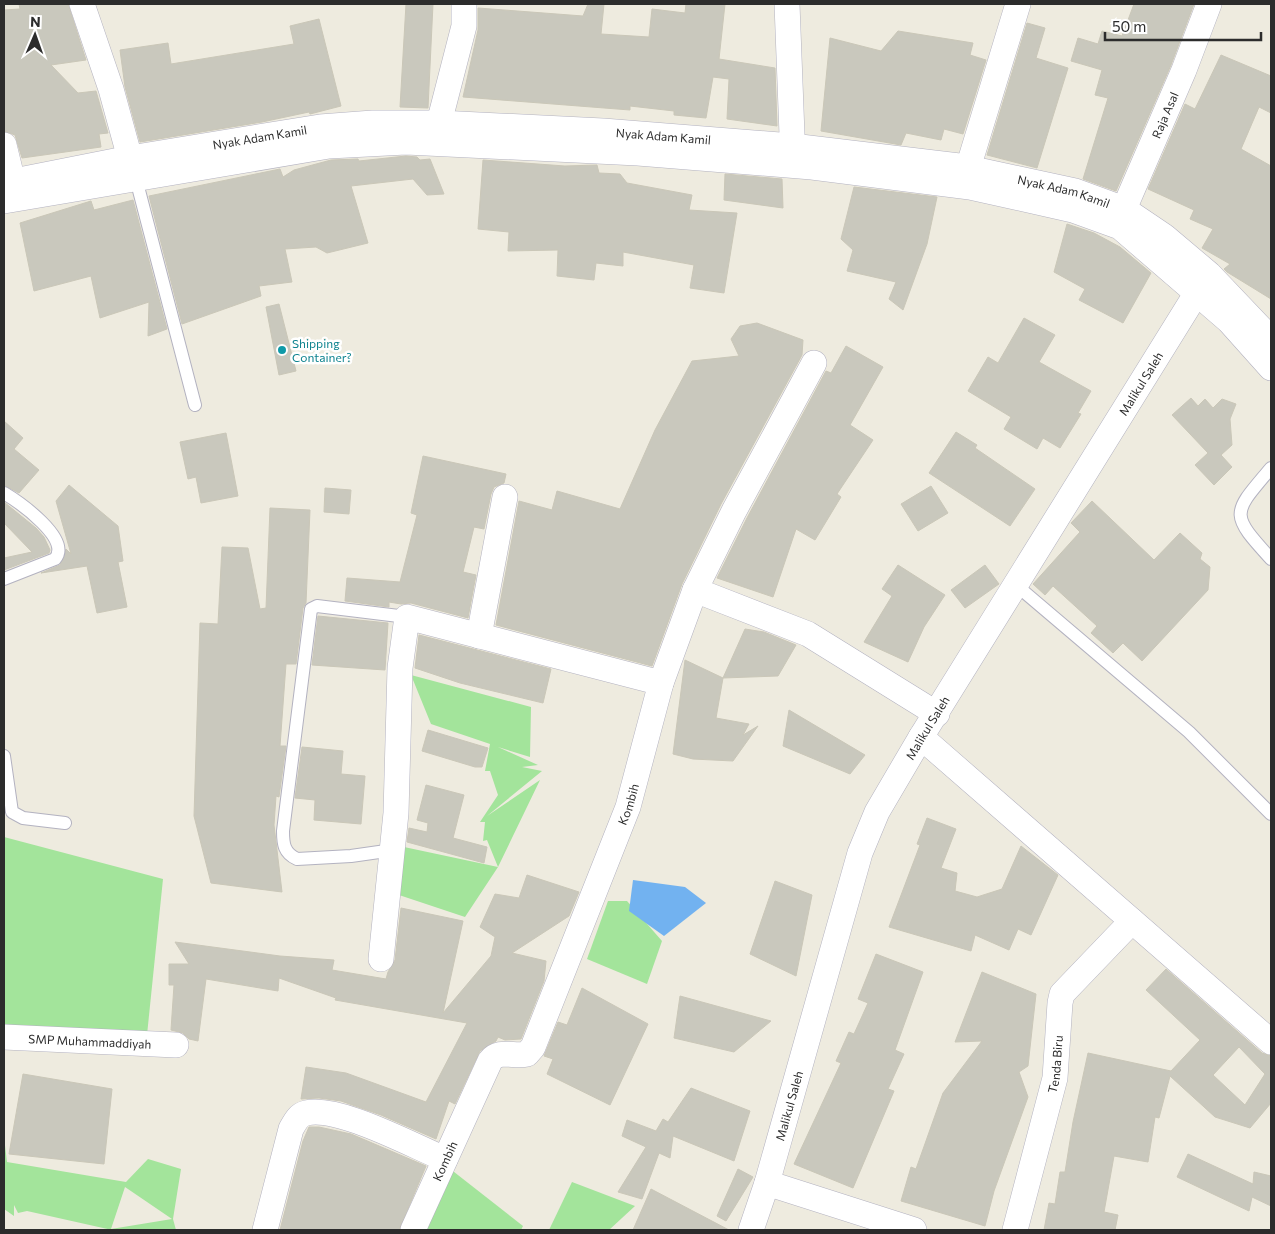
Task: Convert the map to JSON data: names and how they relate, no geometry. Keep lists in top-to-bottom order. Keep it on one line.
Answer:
{"streets":{"street":["Raja Asal","Nyak Adam Kamil","Malikul Saleh","Kombih","SMP Muhammaddiyah","Tenda Biru"]},"crossings":[["Raja Asal","Nyak Adam Kamil"],["Nyak Adam Kamil","Malikul Saleh"]],"places":["Shipping Container?"],"scale_bar":"50 m","north":"top"}
